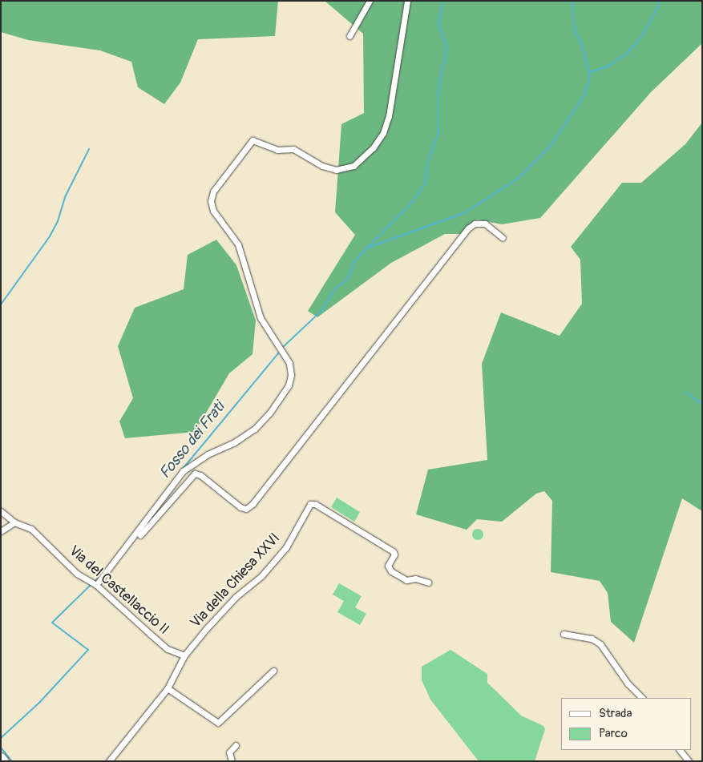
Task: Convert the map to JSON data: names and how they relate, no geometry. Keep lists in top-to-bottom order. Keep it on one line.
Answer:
{"streets":{"street":["Via della Chiesa XXVI","Via del Castellaccio II"]},"crossings":[["Via della Chiesa XXVI","Via del Castellaccio II"]],"water":["Fosso dei Frati"],"legend":["Strada","Parco"]}
